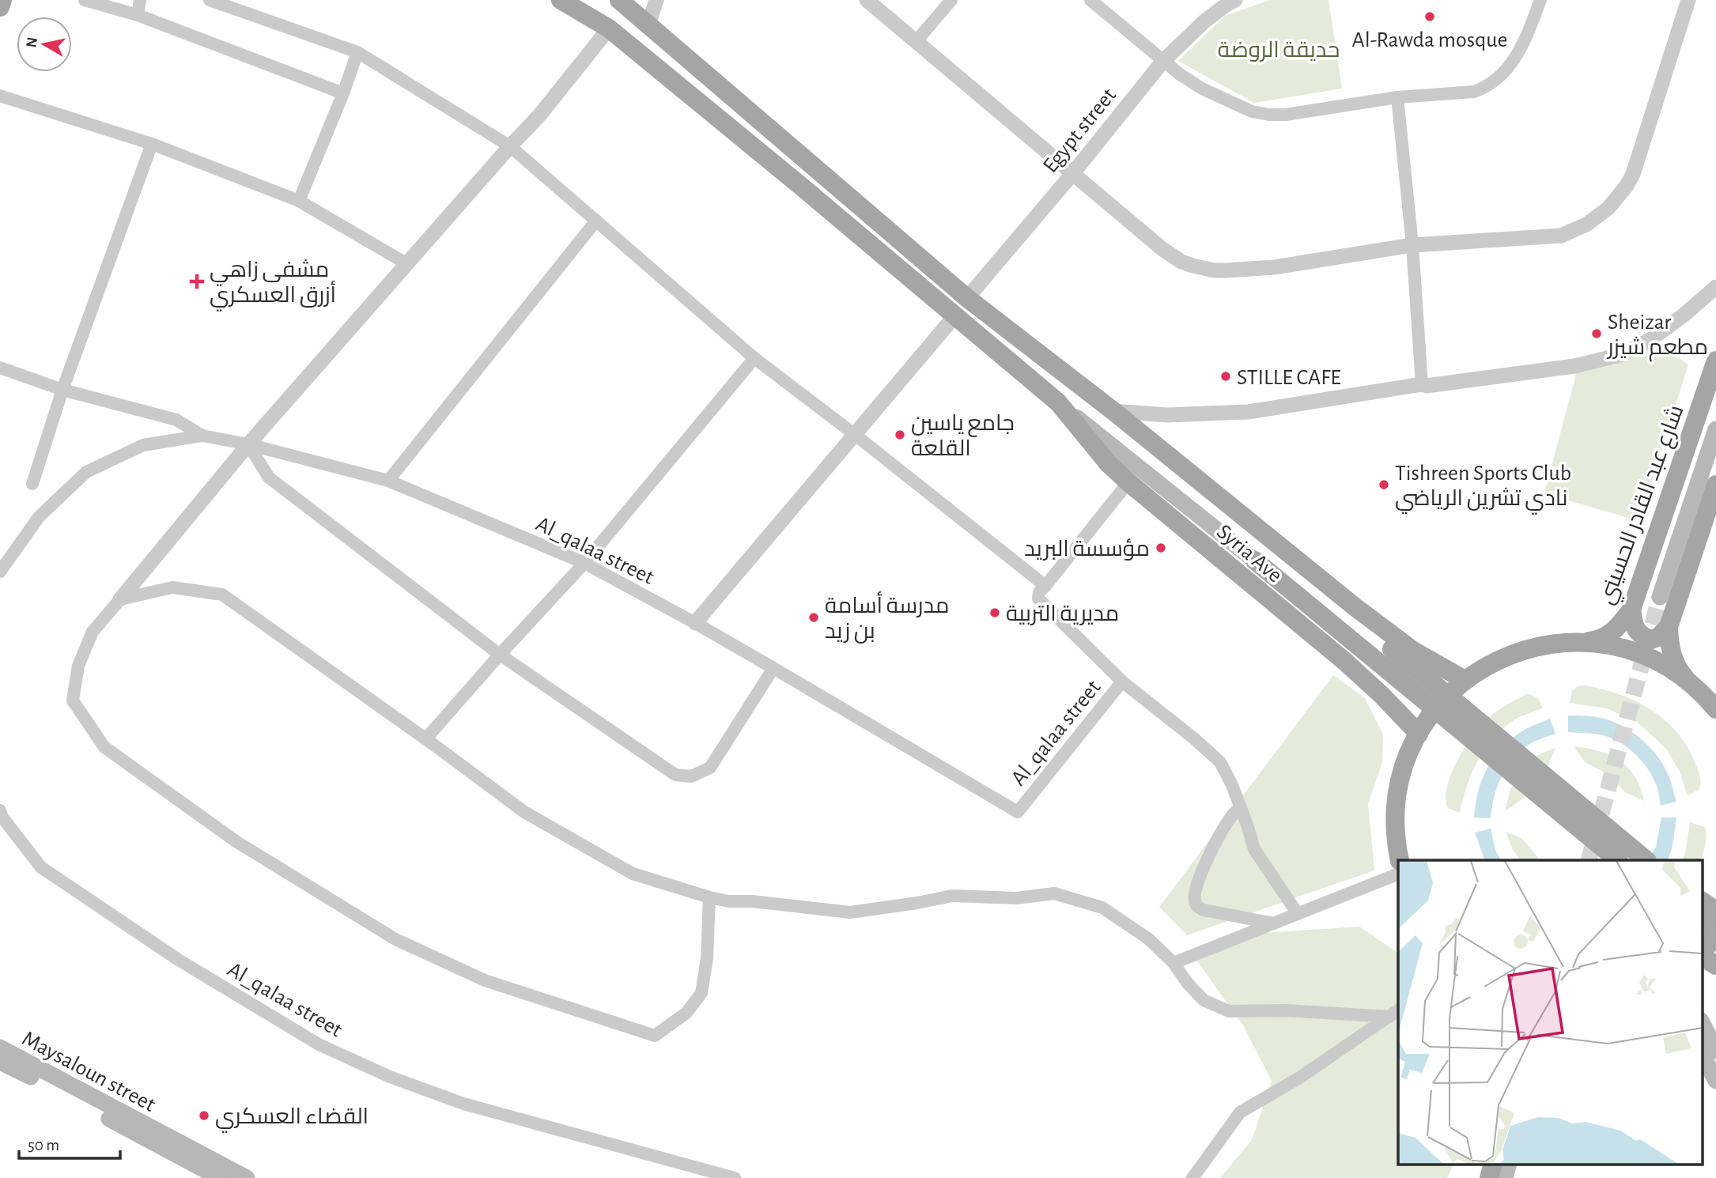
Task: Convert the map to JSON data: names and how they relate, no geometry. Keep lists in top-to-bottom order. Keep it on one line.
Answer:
{"streets":{"main road":["شارع عبد القادر الحسيني","Syria Ave","Maysaloun street"],"street":["Egypt street","Al_qalaa street"]},"parks":["حديقة الروضة"],"places":{"other":["Al-Rawda mosque","Sheizar مطعم شيزر","STILLE CAFE","جامع ياسين القلعة","Tishreen Sports Club نادي تشرين الرياضي","مؤسسة البريد","مديرية التربية","مدرسة أسامة بن زيد","القضاء العسكري"],"health":["مشفى زاهي أزرق العسكري"]},"scale_bar":"50 m","north":"left"}
